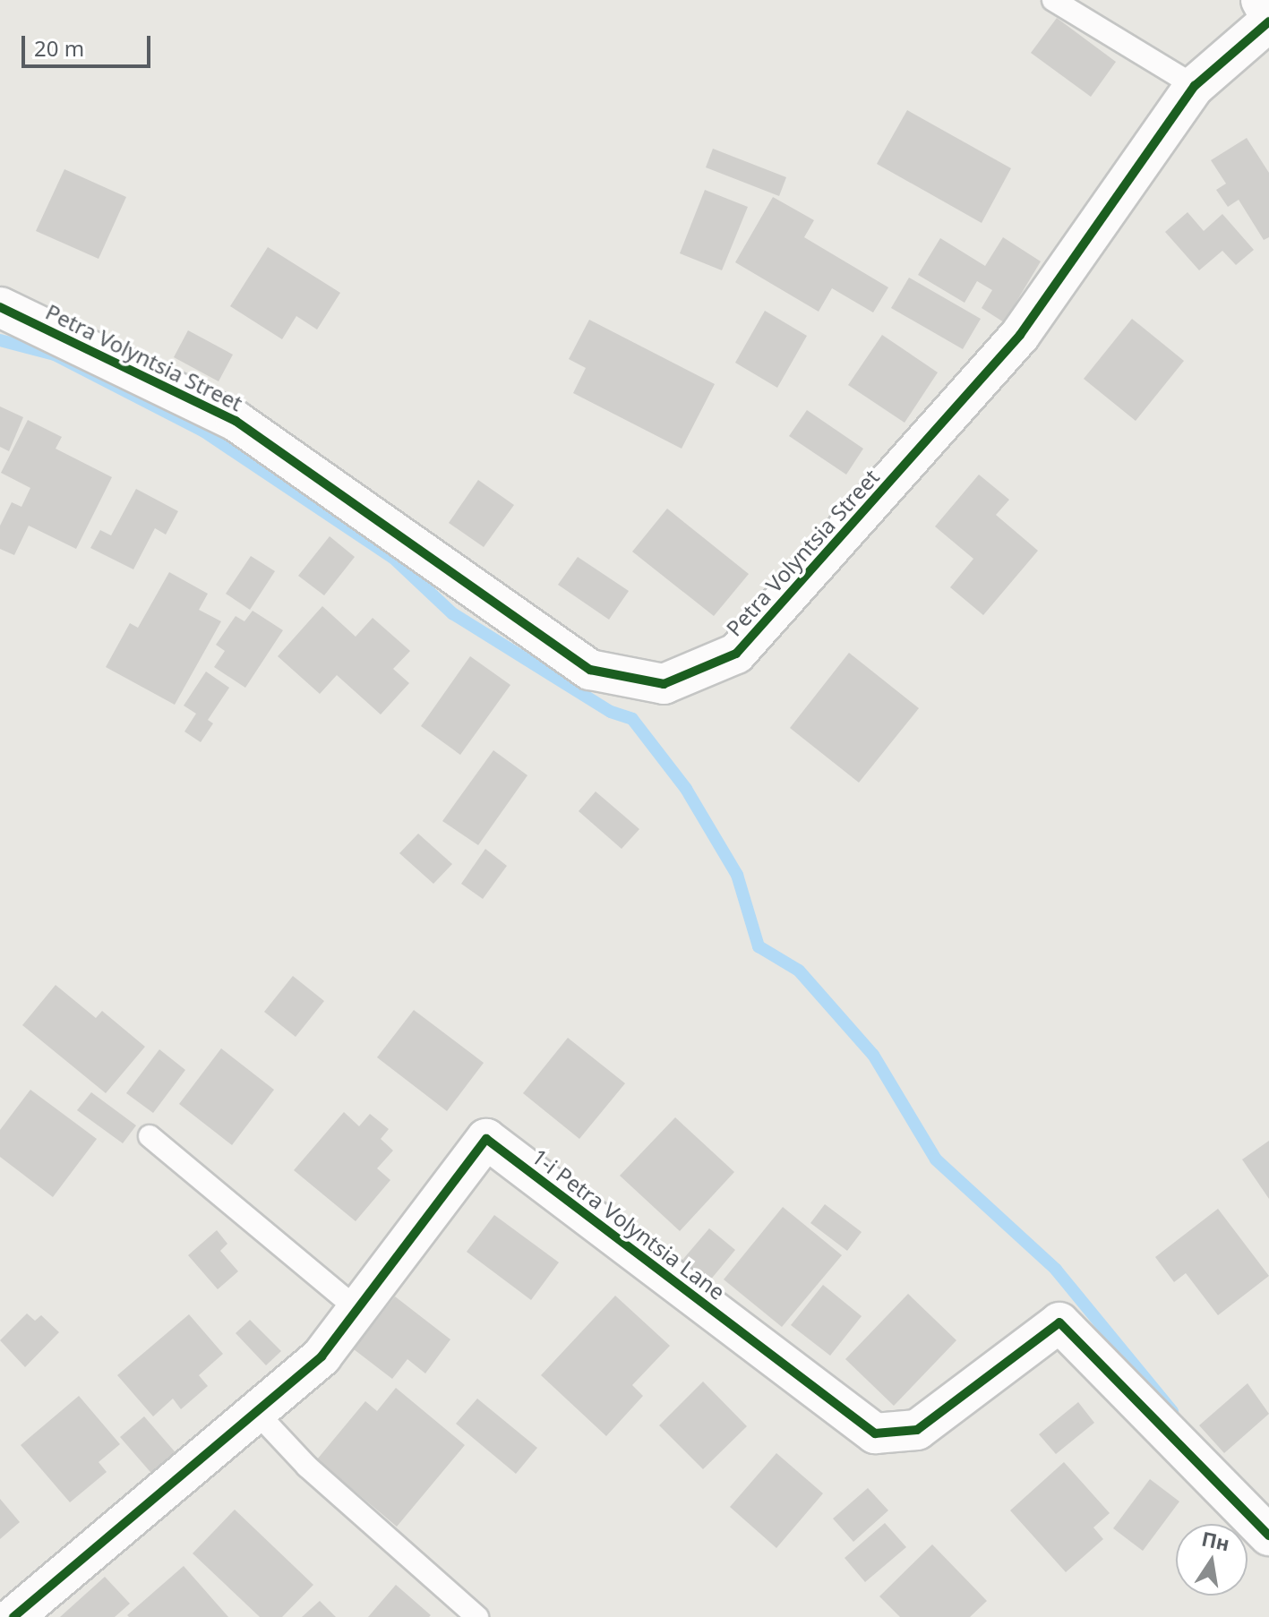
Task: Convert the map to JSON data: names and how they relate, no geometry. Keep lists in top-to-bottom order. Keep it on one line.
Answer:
{"streets":{"street":["Petra Volyntsia Street","1-i Petra Volyntsia Lane"]},"scale_bar":"20 m","north":"top"}
